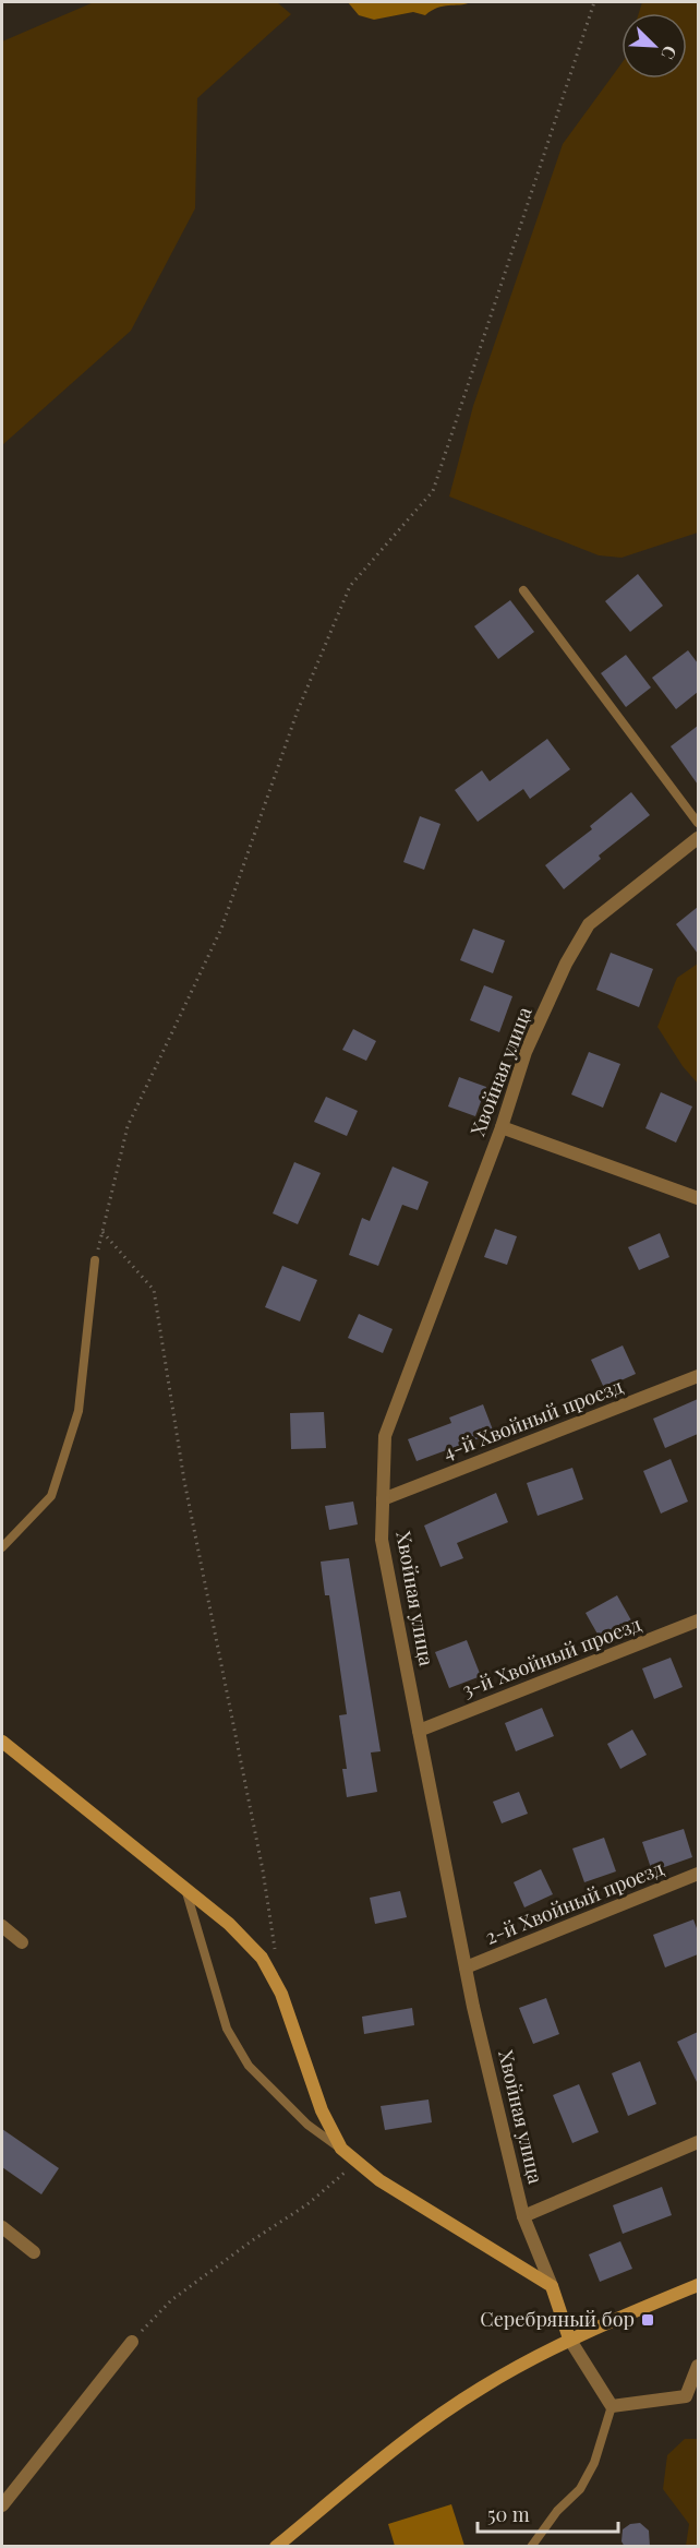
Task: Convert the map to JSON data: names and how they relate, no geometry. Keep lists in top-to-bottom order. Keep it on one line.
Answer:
{"streets":{"street":["Хвойная улица","4-й Хвойный проезд","3-й Хвойный проезд","2-й Хвойный проезд"]},"crossings":[["Хвойная улица","4-й Хвойный проезд"],["Хвойная улица","3-й Хвойный проезд"],["Хвойная улица","2-й Хвойный проезд"]],"places":{"transit":["Серебряный бор"]},"scale_bar":"50 m","north":"bottom right"}
